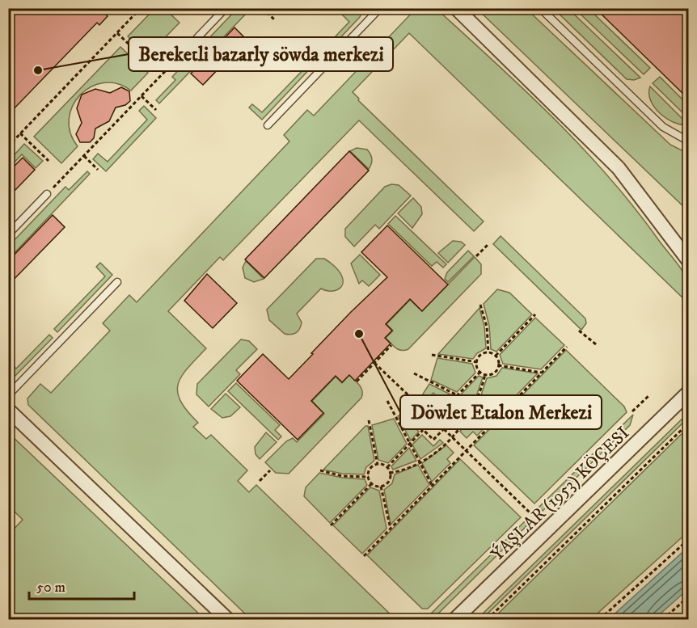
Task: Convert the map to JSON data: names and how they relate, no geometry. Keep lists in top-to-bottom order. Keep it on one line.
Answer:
{"streets":{"street":["ÝAŞLAR (1953) KÖÇESI"]},"places":["Bereketli bazarly söwda merkezi","Döwlet Etalon Merkezi"],"scale_bar":"50 m"}
